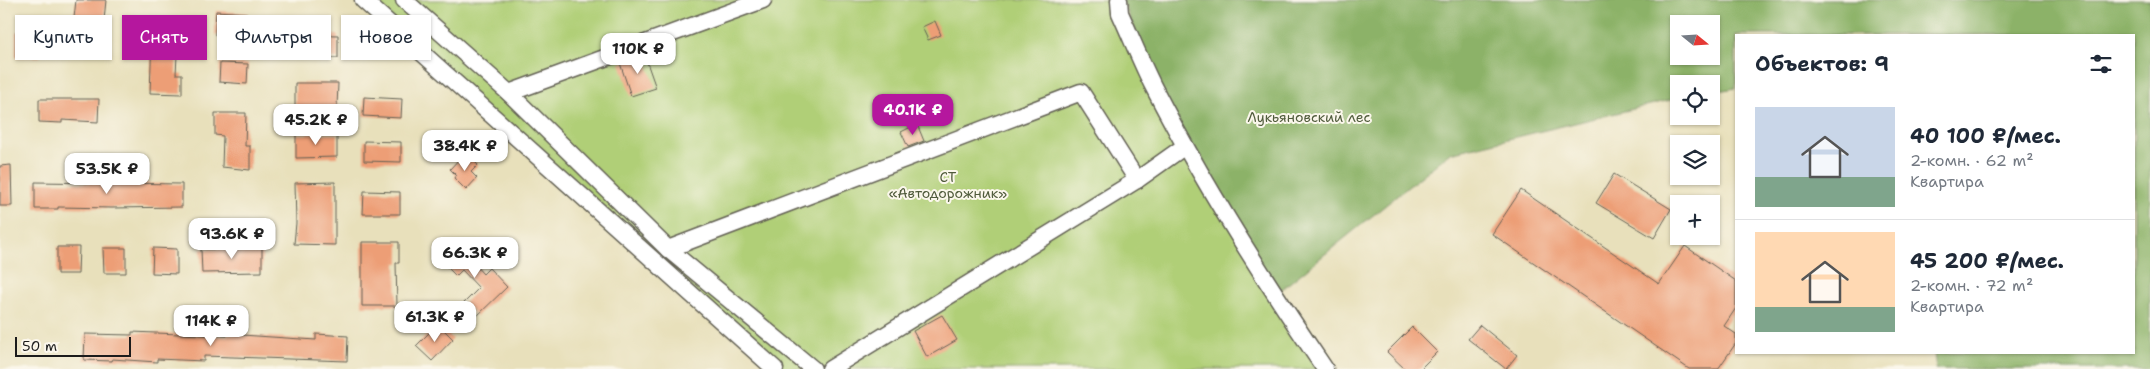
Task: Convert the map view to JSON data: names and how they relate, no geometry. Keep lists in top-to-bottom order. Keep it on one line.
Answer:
{"parks":["Лукьяновский лес","СТ «Автодорожник»"],"scale_bar":"50 m","north":"right","page":{"map_buttons":"+","chip":["Купить","Снять","Фильтры","Новое"],"price":["110K ₽","40.1K ₽","45.2K ₽","38.4K ₽","53.5K ₽","93.6K ₽","66.3K ₽","61.3K ₽","114K ₽"],"heading":"Объектов: 9","list":[{"name":"40 100 ₽/мес.","note":"2-комн. · 62 m² · Квартира"},{"name":"45 200 ₽/мес.","note":"2-комн. · 72 m² · Квартира"}],"scale":"50 m"}}
